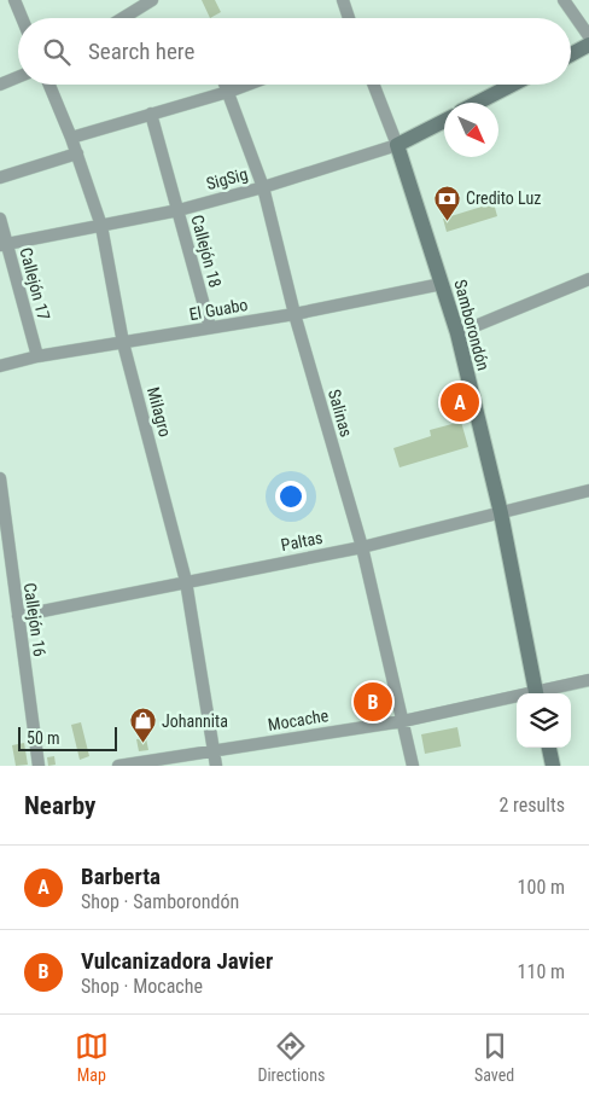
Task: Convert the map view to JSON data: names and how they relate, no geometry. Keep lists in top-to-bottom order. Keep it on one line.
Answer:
{"streets":{"street":["SigSig","Callejón 18","Callejón 17","El Guabo","Samborondón","Milagro","Salinas","Paltas","Callejón 16","Mocache"]},"crossings":[["SigSig","Callejón 18"],["SigSig","Callejón 17"],["SigSig","Samborondón"],["SigSig","Milagro"],["SigSig","Salinas"],["Callejón 18","El Guabo"],["Callejón 17","El Guabo"],["El Guabo","Samborondón"],["El Guabo","Milagro"],["El Guabo","Salinas"],["Samborondón","Paltas"],["Milagro","Paltas"],["Milagro","Mocache"],["Salinas","Paltas"],["Salinas","Mocache"],["Paltas","Callejón 16"]],"places":{"bank":["Credito Luz"],"shop":["Johannita"]},"scale_bar":"50 m","north":"bottom right","page":{"search":"Search here","pins":["A","B"],"scale":"50 m","heading":["Nearby","2 results"],"list":[{"mark":"A","name":"Barberta","note":"Shop · Samborondón","value":"100 m"},{"mark":"B","name":"Vulcanizadora Javier","note":"Shop · Mocache","value":"110 m"}],"nav":["Map","Directions","Saved"]}}
